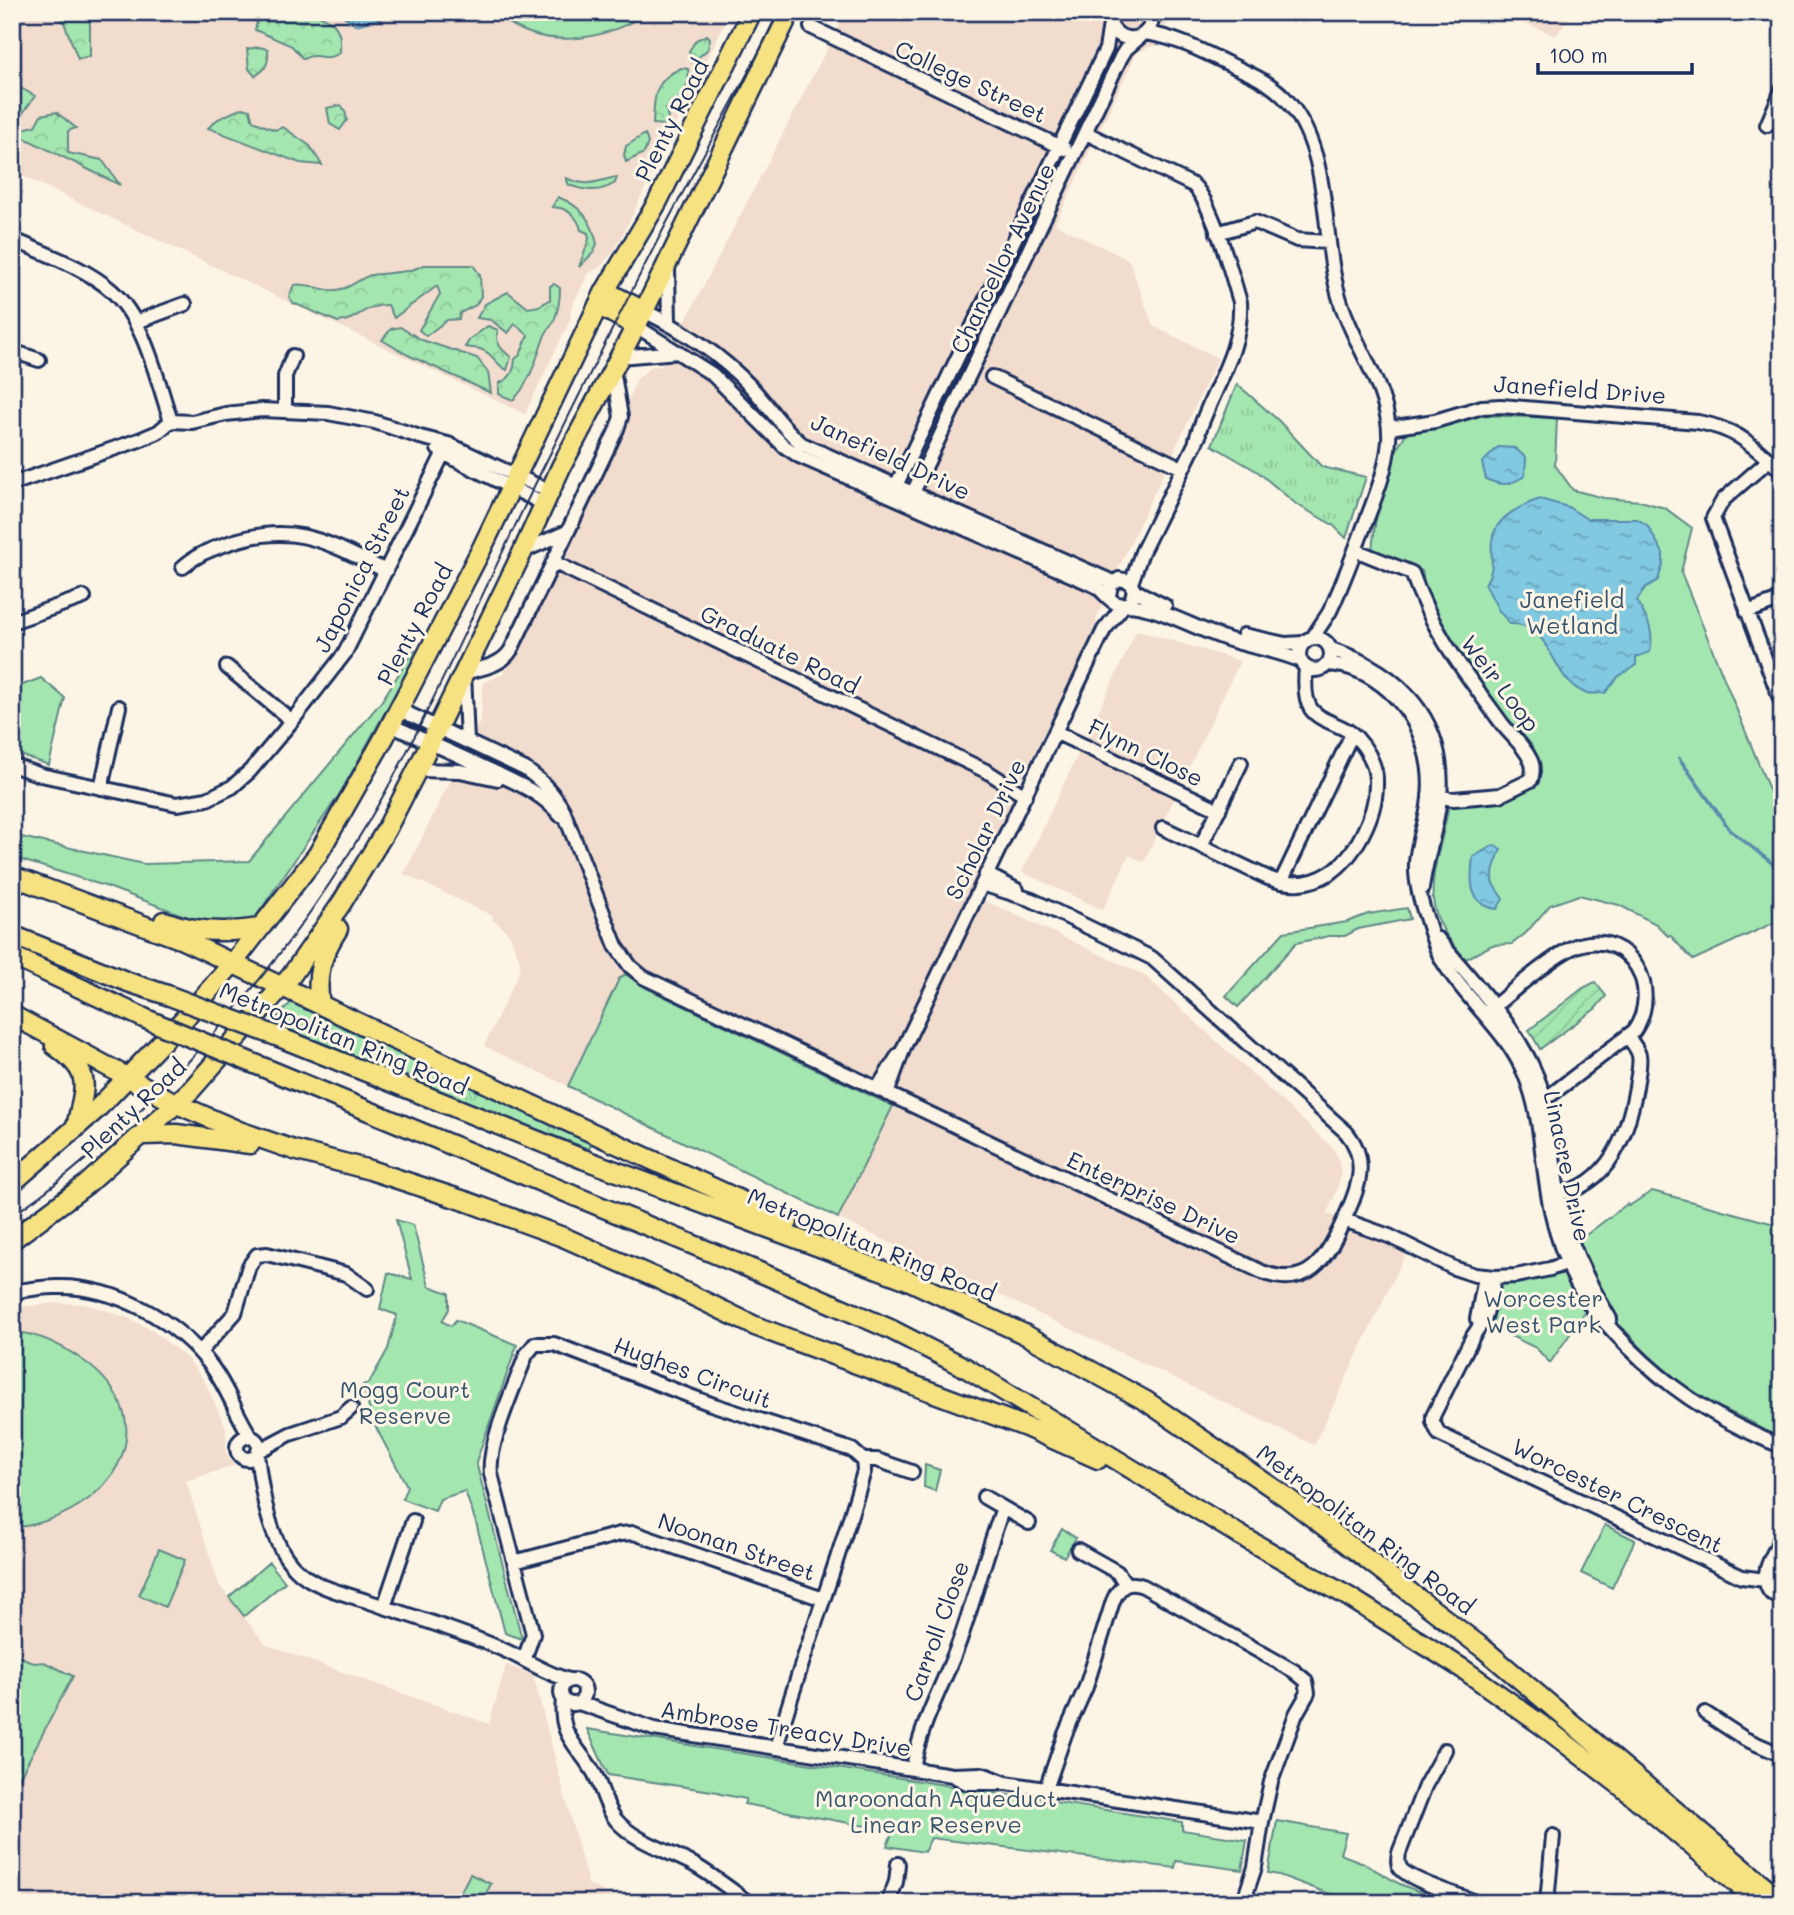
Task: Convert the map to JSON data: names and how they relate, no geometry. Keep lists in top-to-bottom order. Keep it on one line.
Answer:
{"streets":{"highway":["Plenty Road","Janefield Drive","Metropolitan Ring Road"],"street":["College Street","Chancellor Avenue","Japonica Street","Graduate Road","Weir Loop","Flynn Close","Scholar Drive","Linacre Drive","Enterprise Drive","Hughes Circuit","Worcester Crescent","Noonan Street","Carroll Close","Ambrose Treacy Drive"]},"crossings":[["College Street","Chancellor Avenue"],["Plenty Road","Janefield Drive"],["Plenty Road","Enterprise Drive"],["Chancellor Avenue","Janefield Drive"],["Janefield Drive","Scholar Drive"],["Janefield Drive","Linacre Drive"],["Graduate Road","Scholar Drive"],["Weir Loop","Linacre Drive"],["Flynn Close","Scholar Drive"],["Scholar Drive","Enterprise Drive"],["Hughes Circuit","Noonan Street"],["Carroll Close","Ambrose Treacy Drive"]],"parks":["Janefield Wetland","Worcester West Park","Mogg Court Reserve","Maroondah Aqueduct Linear Reserve"],"scale_bar":"100 m"}
